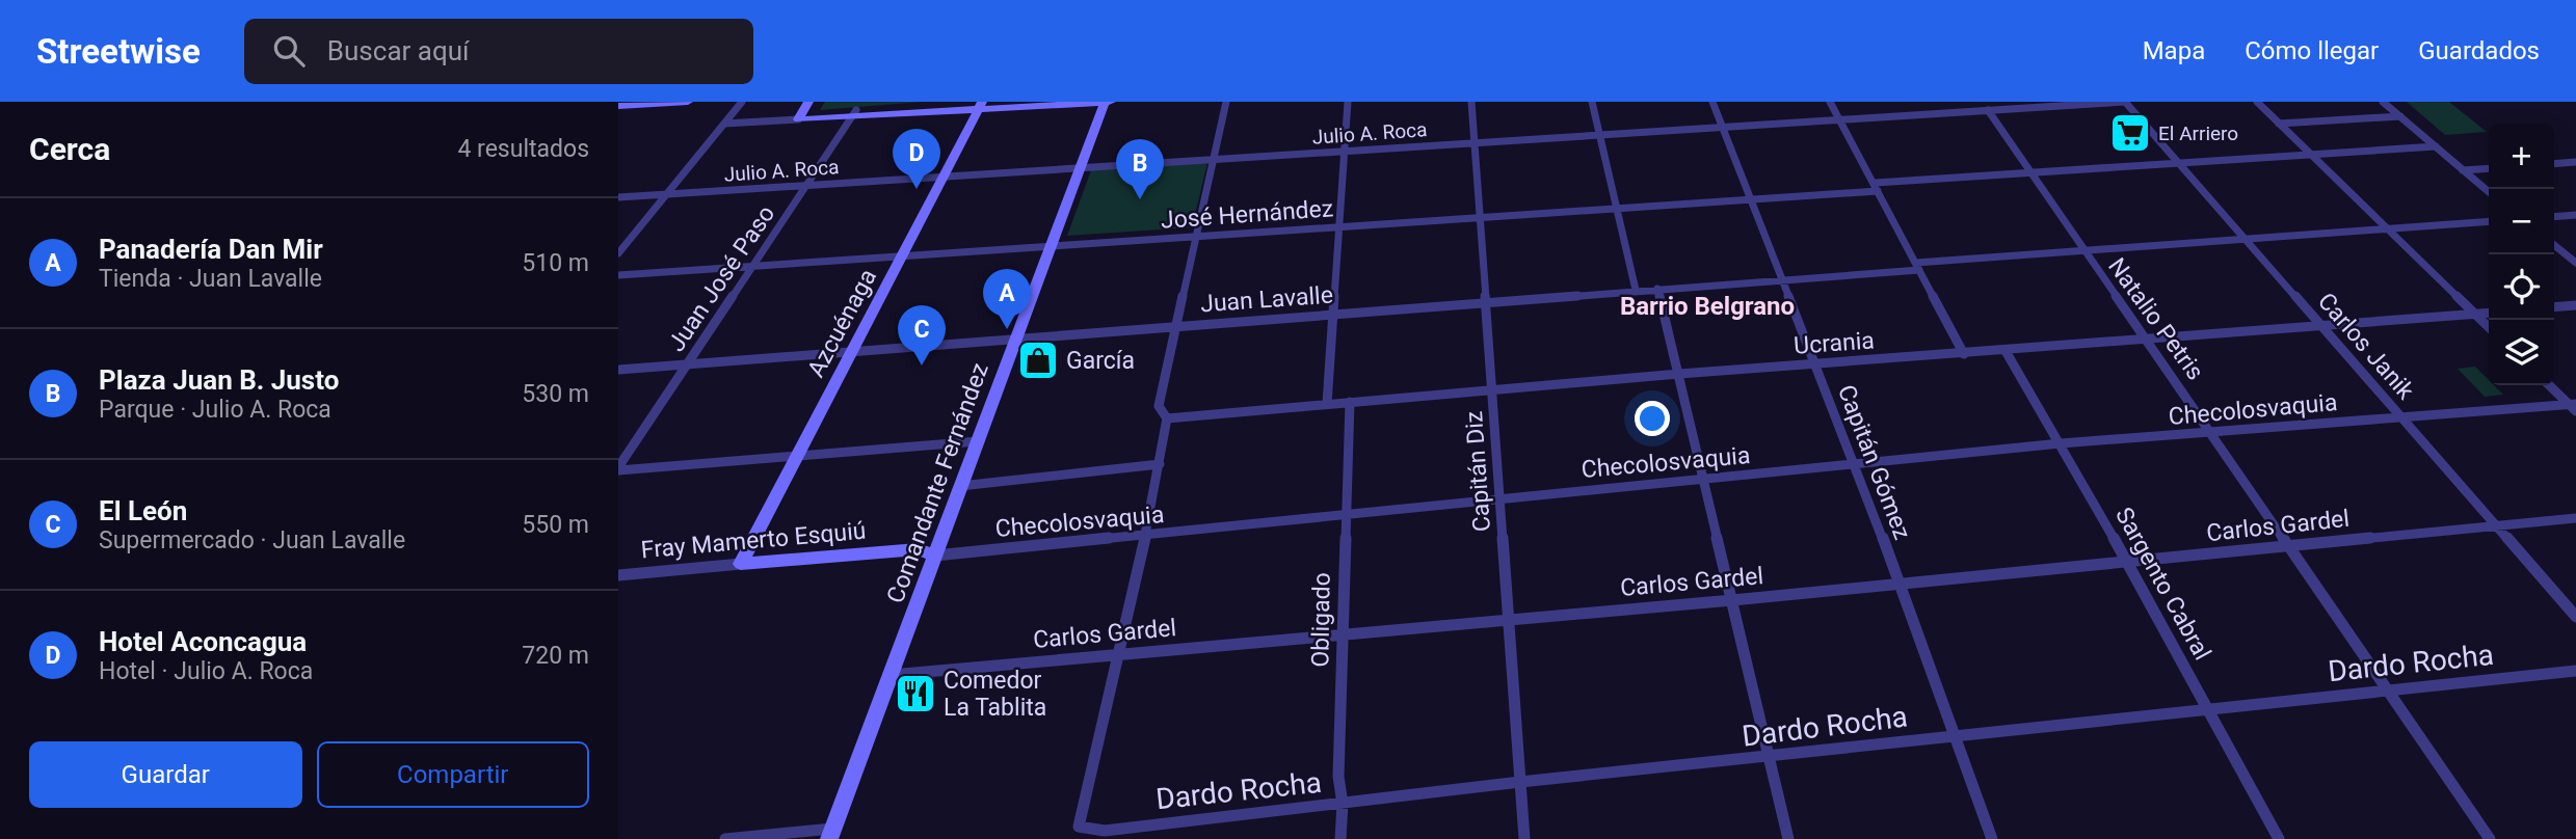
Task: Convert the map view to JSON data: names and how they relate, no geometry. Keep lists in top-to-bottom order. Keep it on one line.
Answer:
{"streets":{"main road":["Azcuénaga","Comandante Fernández","Fray Mamerto Esquiú"],"street":["Julio A. Roca","José Hernández","Juan José Paso","Juan Lavalle","Natalio Petris","Ucrania","Carlos Janik","Checolosvaquia","Capitán Gómez","Capitán Diz","Carlos Gardel","Sargento Cabral","Obligado","Dardo Rocha"]},"crossings":[["Julio A. Roca","Juan José Paso"],["Julio A. Roca","Natalio Petris"],["Julio A. Roca","Azcuénaga"],["Julio A. Roca","Carlos Janik"],["Julio A. Roca","Capitán Gómez"],["Julio A. Roca","Capitán Diz"],["Julio A. Roca","Comandante Fernández"],["José Hernández","Juan José Paso"],["José Hernández","Natalio Petris"],["José Hernández","Azcuénaga"],["José Hernández","Carlos Janik"],["José Hernández","Capitán Gómez"],["José Hernández","Capitán Diz"],["José Hernández","Comandante Fernández"],["Juan José Paso","Juan Lavalle"],["Juan Lavalle","Natalio Petris"],["Juan Lavalle","Azcuénaga"],["Juan Lavalle","Carlos Janik"],["Juan Lavalle","Capitán Gómez"],["Juan Lavalle","Capitán Diz"],["Juan Lavalle","Comandante Fernández"],["Natalio Petris","Ucrania"],["Natalio Petris","Checolosvaquia"],["Natalio Petris","Carlos Gardel"],["Natalio Petris","Dardo Rocha"],["Azcuénaga","Fray Mamerto Esquiú"],["Ucrania","Carlos Janik"],["Ucrania","Capitán Gómez"],["Ucrania","Capitán Diz"],["Ucrania","Sargento Cabral"],["Ucrania","Obligado"],["Carlos Janik","Checolosvaquia"],["Carlos Janik","Carlos Gardel"],["Checolosvaquia","Capitán Gómez"],["Checolosvaquia","Capitán Diz"],["Checolosvaquia","Comandante Fernández"],["Checolosvaquia","Fray Mamerto Esquiú"],["Checolosvaquia","Sargento Cabral"],["Checolosvaquia","Obligado"],["Capitán Gómez","Carlos Gardel"],["Capitán Gómez","Dardo Rocha"],["Capitán Diz","Carlos Gardel"],["Capitán Diz","Dardo Rocha"],["Comandante Fernández","Carlos Gardel"],["Comandante Fernández","Fray Mamerto Esquiú"],["Carlos Gardel","Sargento Cabral"],["Carlos Gardel","Obligado"],["Carlos Gardel","Dardo Rocha"],["Sargento Cabral","Dardo Rocha"],["Obligado","Dardo Rocha"]],"districts":["Barrio Belgrano"],"places":{"supermarket":["El Arriero"],"shop":["García"],"restaurant":["Comedor La Tablita"]},"page":{"header":"Streetwise","search":"Buscar aquí","nav":["Mapa","Cómo llegar","Guardados"],"heading":["Cerca","4 resultados"],"map_buttons":["+","−"],"pins":["D","B","A","C"],"list":[{"mark":"A","name":"Panadería Dan Mir","note":"Tienda · Juan Lavalle","value":"510 m"},{"mark":"B","name":"Plaza Juan B. Justo","note":"Parque · Julio A. Roca","value":"530 m"},{"mark":"C","name":"El León","note":"Supermercado · Juan Lavalle","value":"550 m"},{"mark":"D","name":"Hotel Aconcagua","note":"Hotel · Julio A. Roca","value":"720 m"}],"buttons":["Guardar","Compartir"]}}
